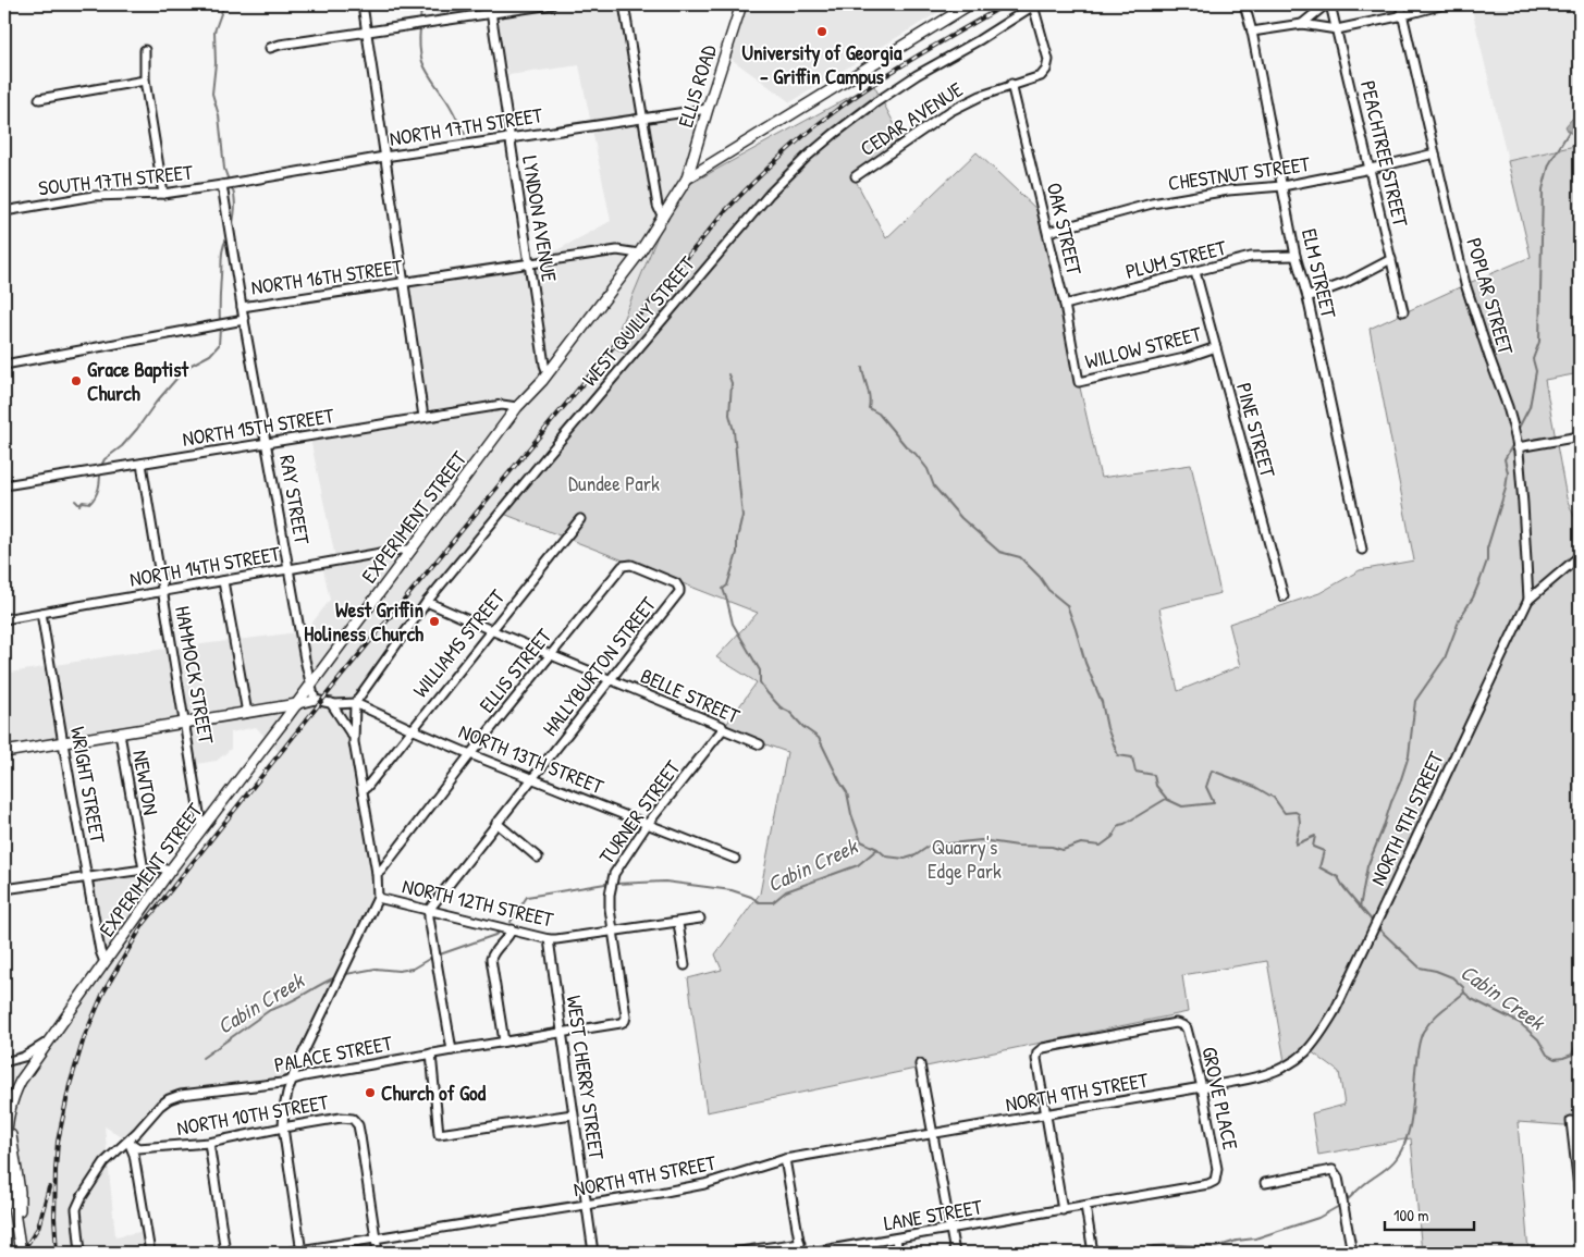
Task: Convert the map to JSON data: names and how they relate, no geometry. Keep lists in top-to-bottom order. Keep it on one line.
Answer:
{"streets":{"main road":["ELLIS ROAD","EXPERIMENT STREET","NORTH 13TH STREET"],"street":["CEDAR AVENUE","NORTH 17TH STREET","PEACHTREE STREET","CHESTNUT STREET","SOUTH 17TH STREET","LYNDON AVENUE","OAK STREET","PLUM STREET","ELM STREET","NORTH 16TH STREET","POPLAR STREET","WEST QUILLY STREET","WILLOW STREET","NORTH 15TH STREET","PINE STREET","RAY STREET","NORTH 14TH STREET","WILLIAMS STREET","HALLYBURTON STREET","ELLIS STREET","HAMMOCK STREET","BELLE STREET","NEWTON","WRIGHT STREET","TURNER STREET","NORTH 9TH STREET","NORTH 12TH STREET","PALACE STREET","WEST CHERRY STREET","GROVE PLACE","NORTH 10TH STREET","LANE STREET"]},"crossings":[["ELLIS ROAD","NORTH 17TH STREET"],["ELLIS ROAD","EXPERIMENT STREET"],["CEDAR AVENUE","OAK STREET"],["CEDAR AVENUE","WEST QUILLY STREET"],["NORTH 17TH STREET","SOUTH 17TH STREET"],["NORTH 17TH STREET","LYNDON AVENUE"],["PEACHTREE STREET","CHESTNUT STREET"],["CHESTNUT STREET","OAK STREET"],["CHESTNUT STREET","ELM STREET"],["CHESTNUT STREET","POPLAR STREET"],["LYNDON AVENUE","NORTH 16TH STREET"],["LYNDON AVENUE","EXPERIMENT STREET"],["OAK STREET","PLUM STREET"],["OAK STREET","WILLOW STREET"],["PLUM STREET","ELM STREET"],["PLUM STREET","PINE STREET"],["NORTH 16TH STREET","RAY STREET"],["NORTH 16TH STREET","EXPERIMENT STREET"],["POPLAR STREET","NORTH 9TH STREET"],["WEST QUILLY STREET","BELLE STREET"],["WEST QUILLY STREET","NORTH 13TH STREET"],["WILLOW STREET","PINE STREET"],["NORTH 15TH STREET","RAY STREET"],["NORTH 15TH STREET","EXPERIMENT STREET"],["NORTH 15TH STREET","HAMMOCK STREET"],["RAY STREET","EXPERIMENT STREET"],["RAY STREET","NORTH 14TH STREET"],["EXPERIMENT STREET","NORTH 14TH STREET"],["EXPERIMENT STREET","HAMMOCK STREET"],["EXPERIMENT STREET","NORTH 13TH STREET"],["EXPERIMENT STREET","WRIGHT STREET"],["NORTH 14TH STREET","HAMMOCK STREET"],["NORTH 14TH STREET","WRIGHT STREET"],["WILLIAMS STREET","BELLE STREET"],["WILLIAMS STREET","NORTH 13TH STREET"],["HALLYBURTON STREET","ELLIS STREET"],["HALLYBURTON STREET","BELLE STREET"],["HALLYBURTON STREET","NORTH 13TH STREET"],["HALLYBURTON STREET","NORTH 12TH STREET"],["ELLIS STREET","BELLE STREET"],["ELLIS STREET","NORTH 13TH STREET"],["HAMMOCK STREET","NORTH 13TH STREET"],["BELLE STREET","TURNER STREET"],["NORTH 13TH STREET","NEWTON"],["NORTH 13TH STREET","WRIGHT STREET"],["NORTH 13TH STREET","TURNER STREET"],["TURNER STREET","NORTH 12TH STREET"],["TURNER STREET","PALACE STREET"],["TURNER STREET","WEST CHERRY STREET"],["NORTH 9TH STREET","WEST CHERRY STREET"],["NORTH 9TH STREET","GROVE PLACE"],["NORTH 9TH STREET","NORTH 10TH STREET"],["NORTH 12TH STREET","WEST CHERRY STREET"],["PALACE STREET","WEST CHERRY STREET"],["PALACE STREET","NORTH 10TH STREET"],["GROVE PLACE","LANE STREET"]],"water":["Cabin Creek"],"parks":["Dundee Park","Quarry's Edge Park"],"places":["University of Georgia - Griffin Campus","Grace Baptist Church","West Griffin Holiness Church","Church of God"],"scale_bar":"100 m"}
